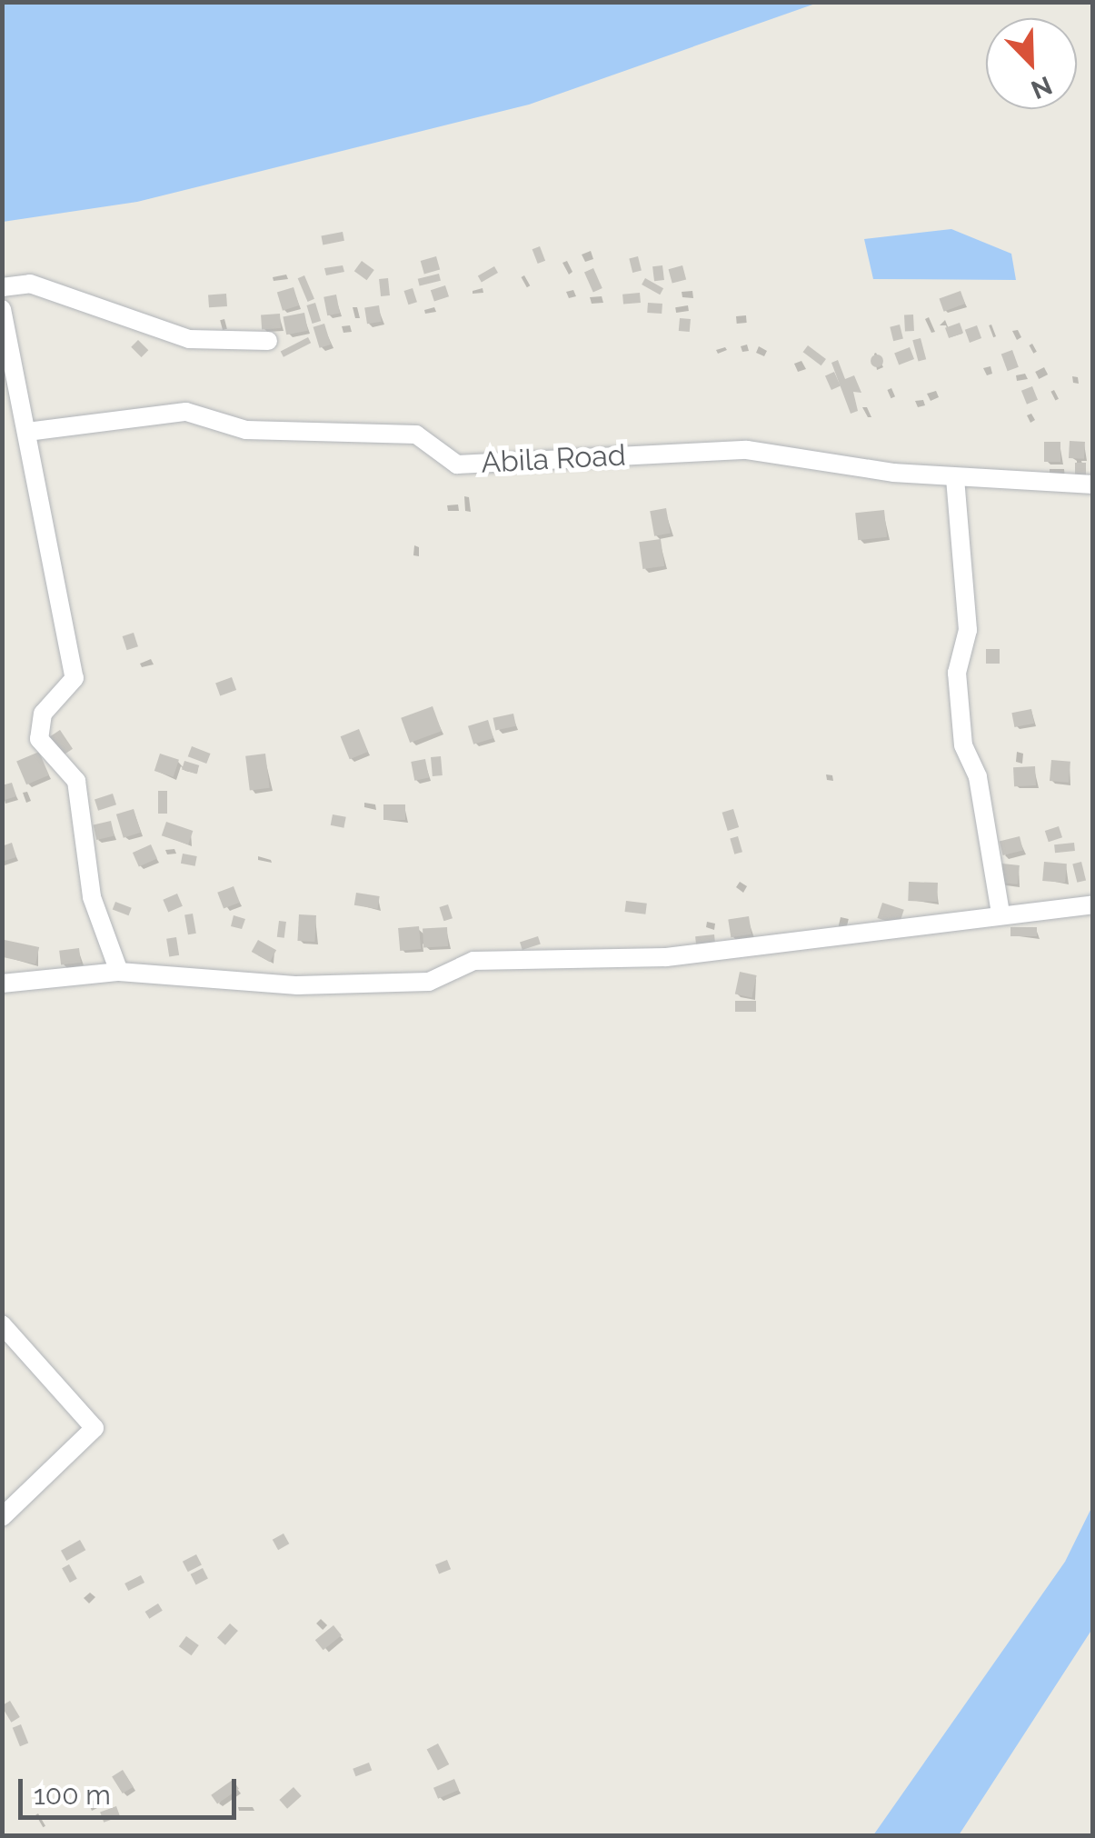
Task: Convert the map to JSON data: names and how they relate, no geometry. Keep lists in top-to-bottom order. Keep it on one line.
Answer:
{"streets":{"street":["Abila Road"]},"scale_bar":"100 m","north":"bottom right"}
